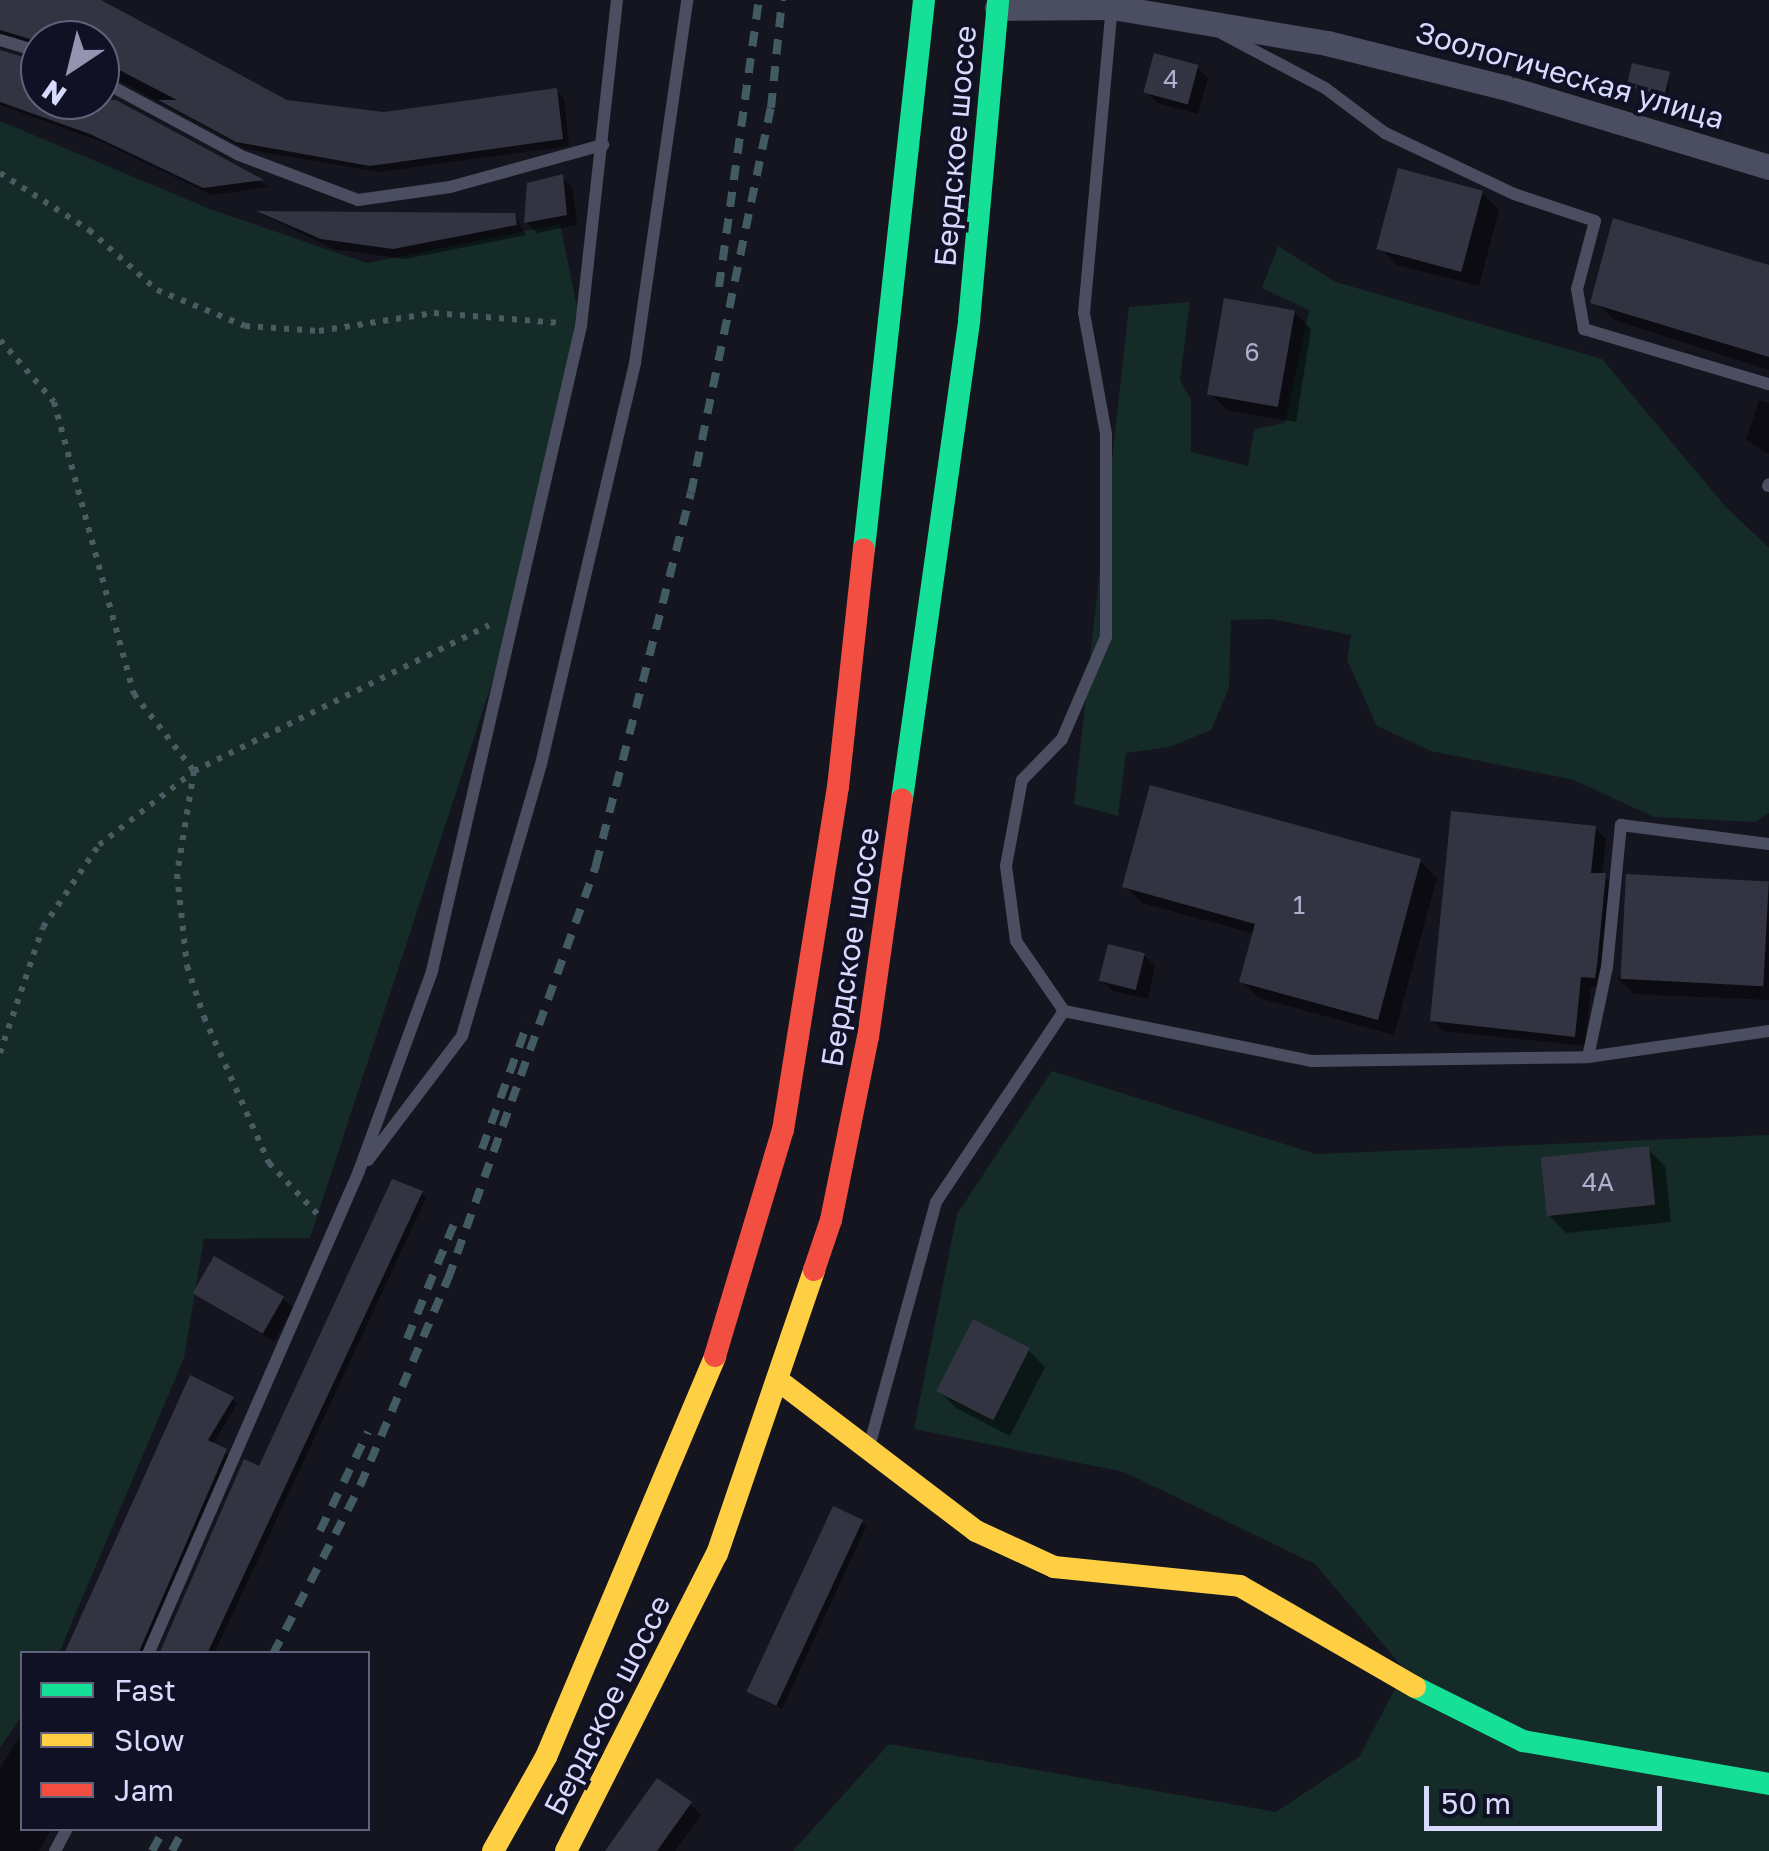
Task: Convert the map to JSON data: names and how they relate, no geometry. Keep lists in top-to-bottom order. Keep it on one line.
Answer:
{"streets":{"main road":["Бердское шоссе"],"street":["Зоологическая улица"]},"crossings":[["Зоологическая улица","Бердское шоссе"]],"house_numbers":["4","6","1","4А"],"legend":["Fast","Slow","Jam"],"scale_bar":"50 m","north":"bottom left"}
